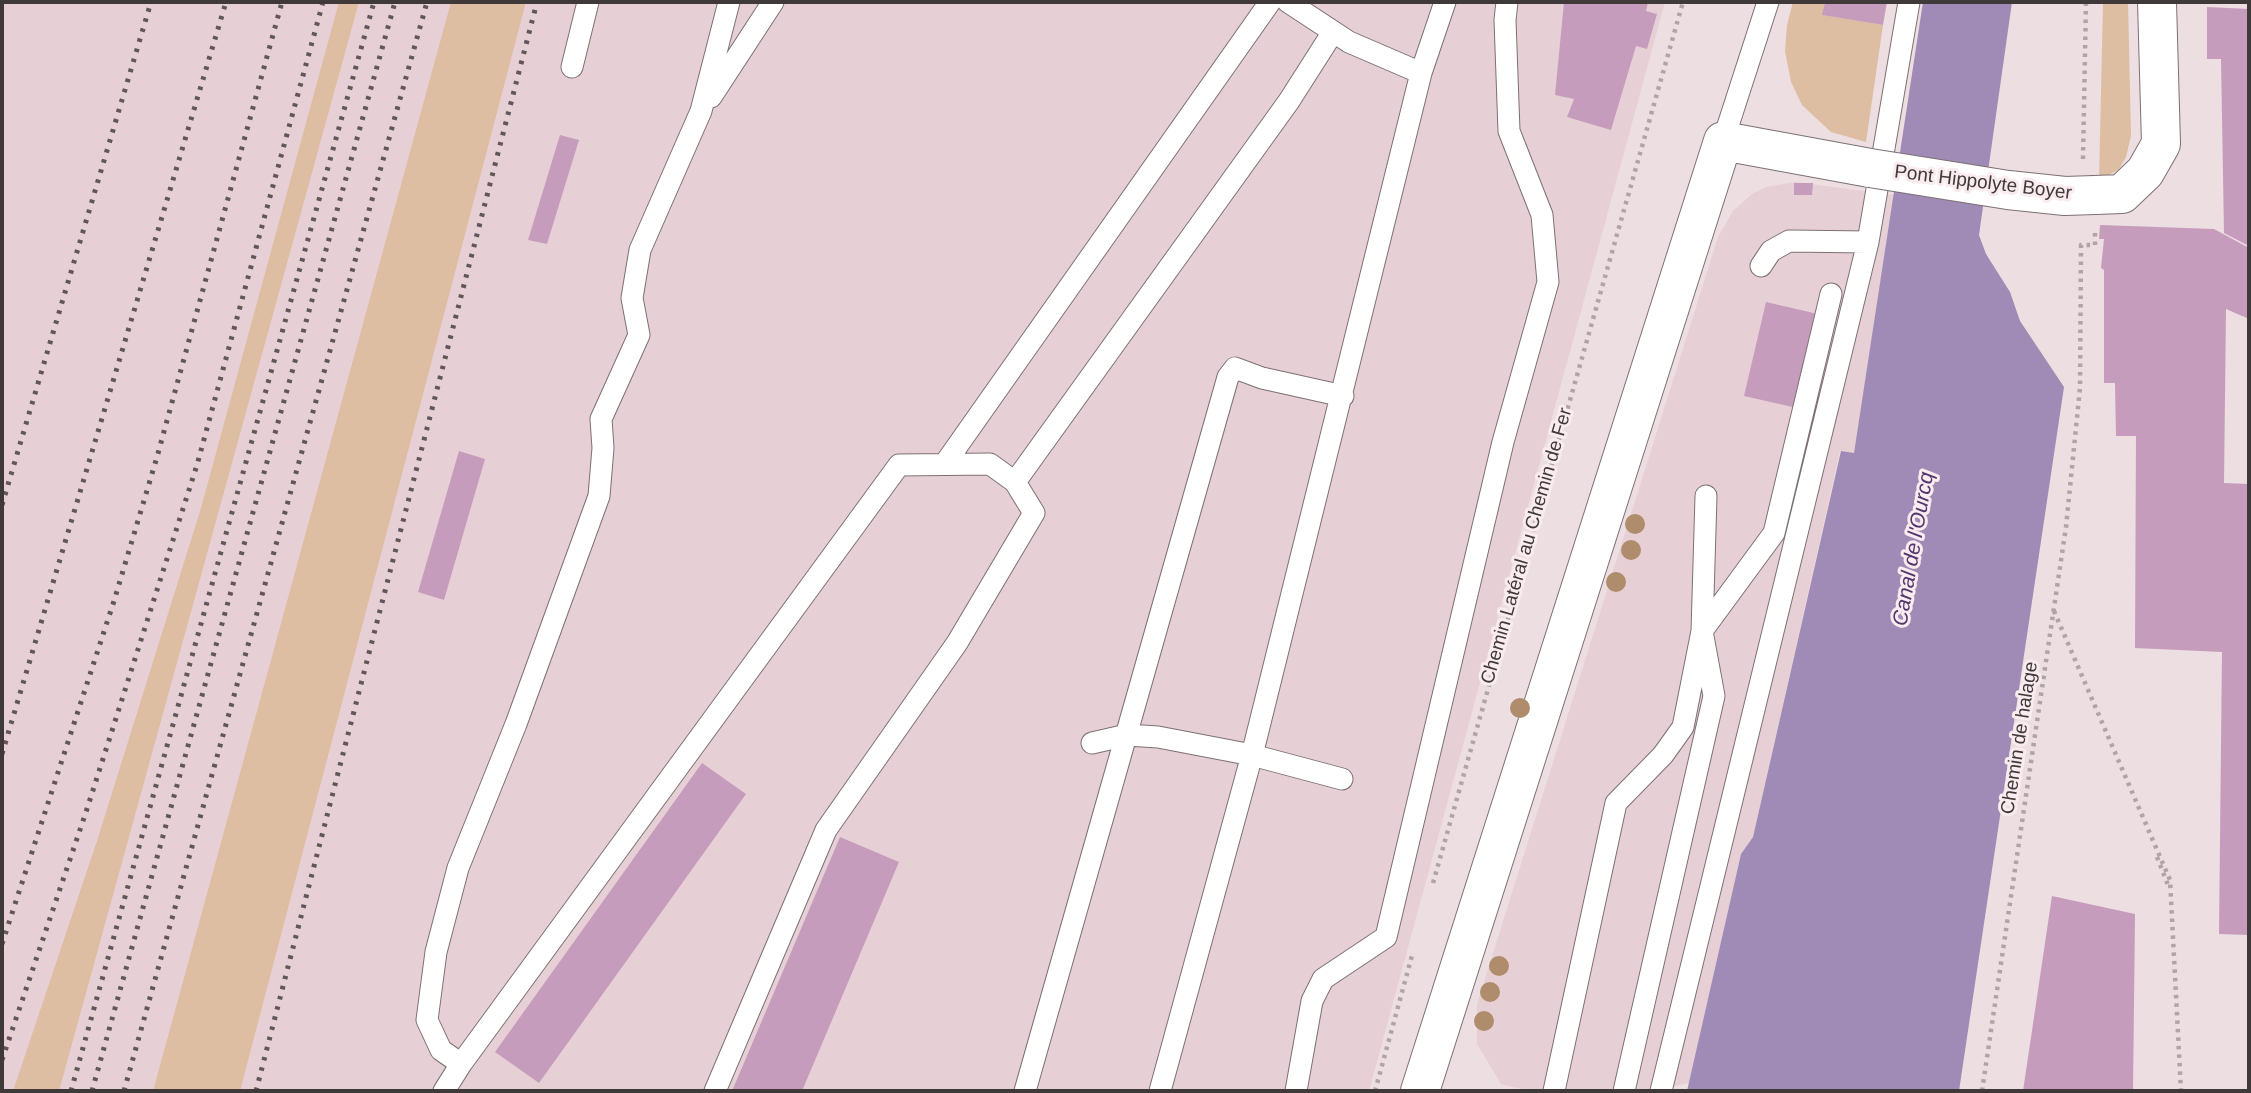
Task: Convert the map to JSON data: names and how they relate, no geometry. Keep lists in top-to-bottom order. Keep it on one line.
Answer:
{"streets":{"street":["Pont Hippolyte Boyer"],"path":["Chemin Latéral au Chemin de Fer","Chemin de halage"]},"water":["Canal de l'Ourcq"]}
